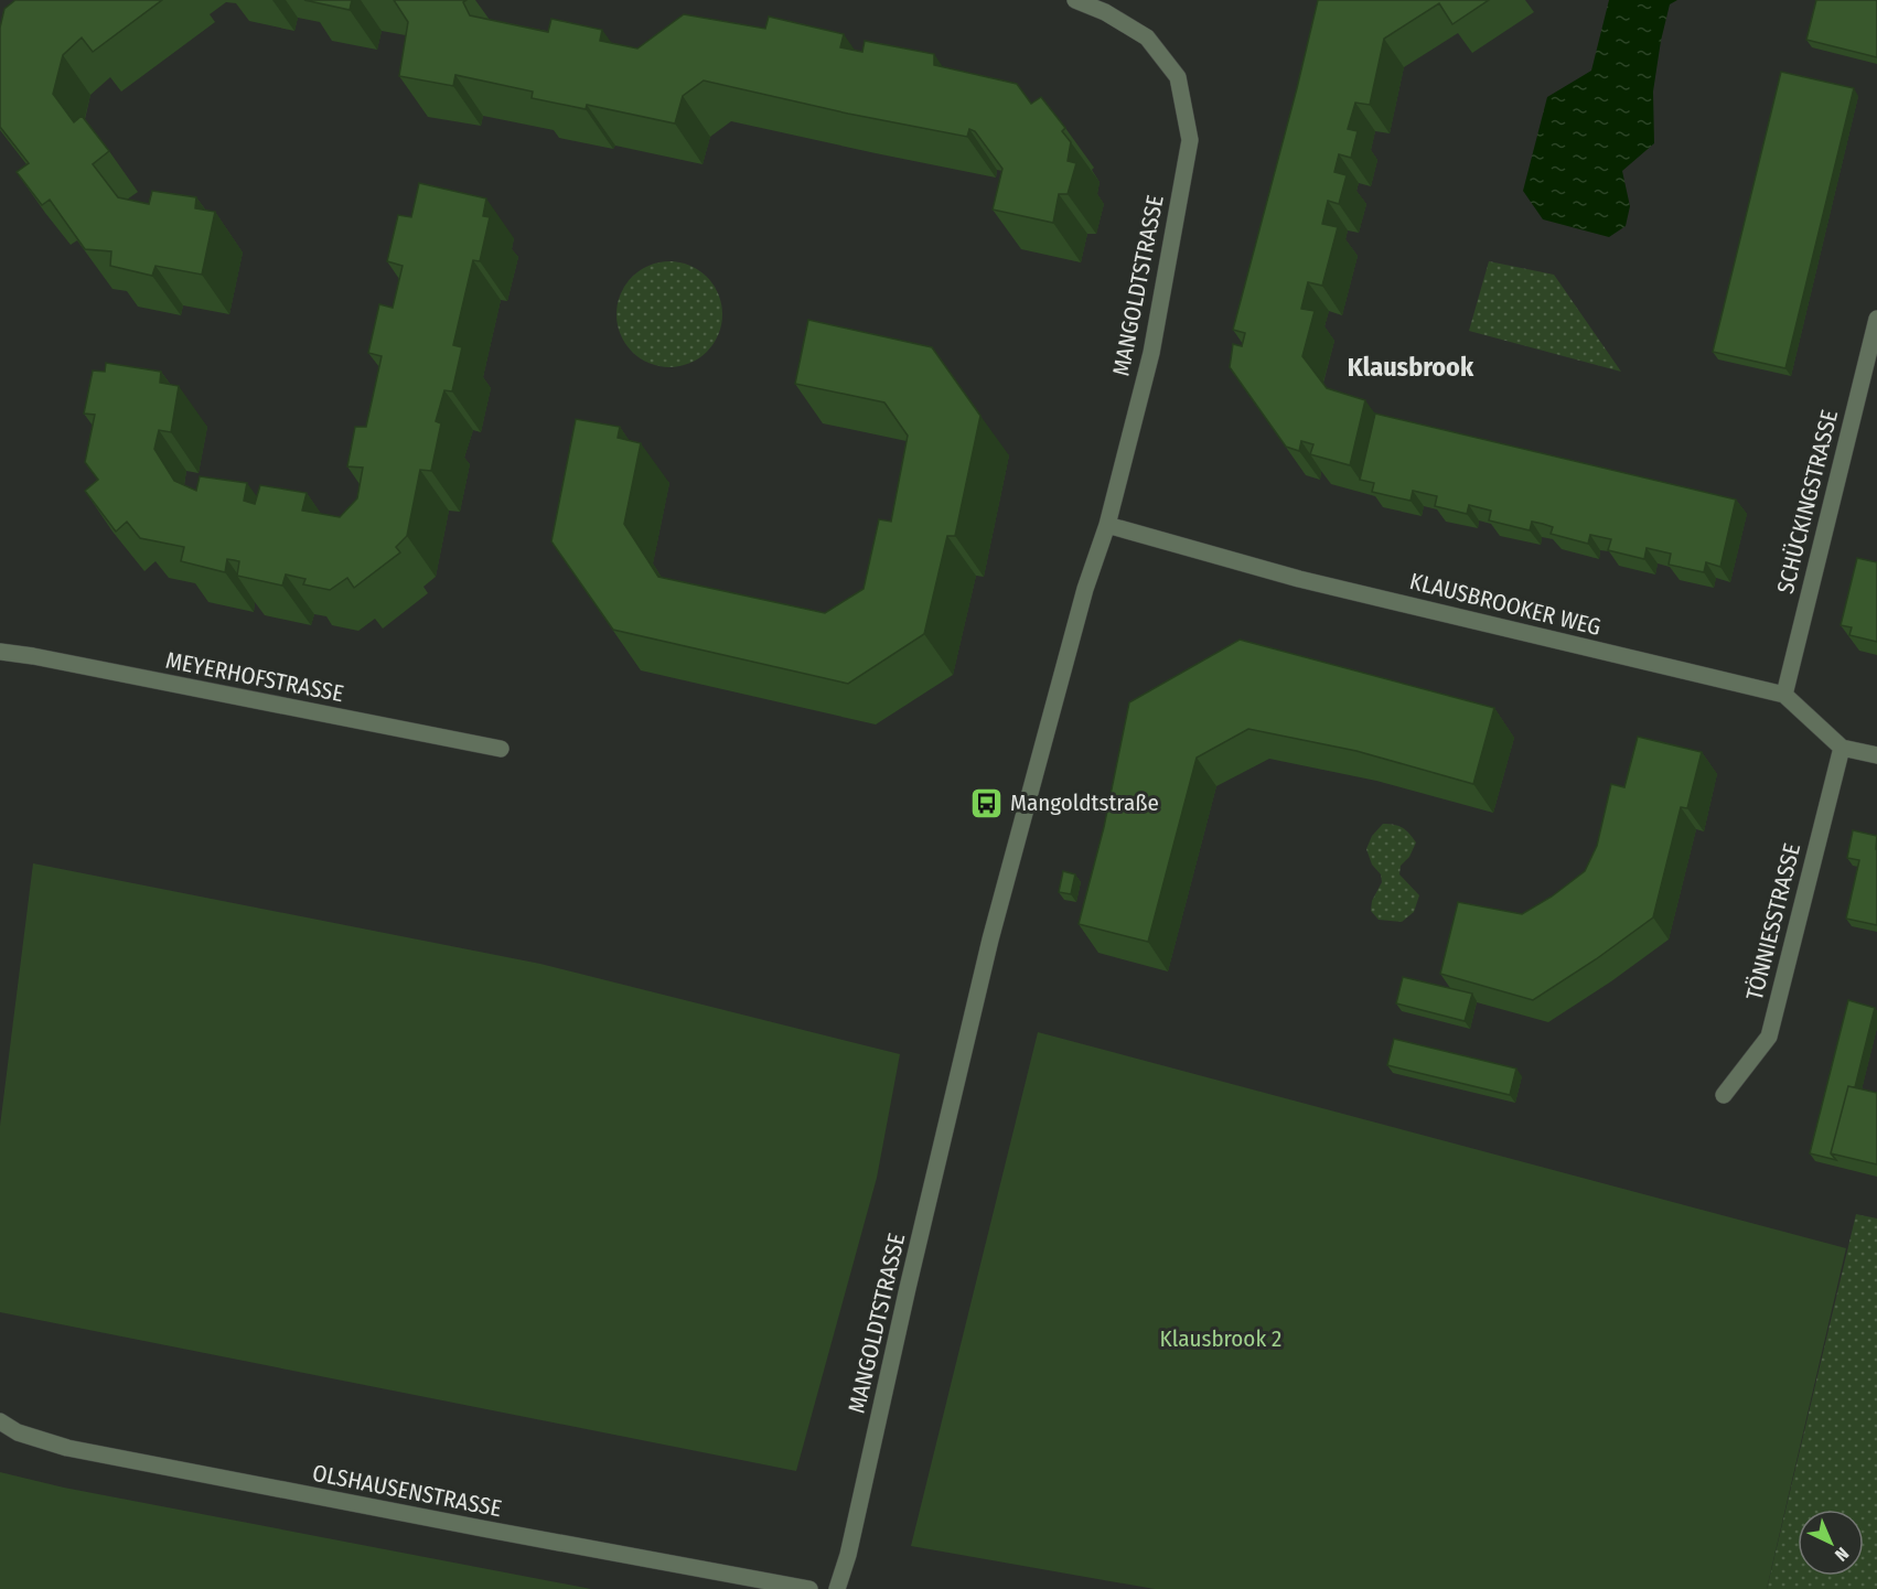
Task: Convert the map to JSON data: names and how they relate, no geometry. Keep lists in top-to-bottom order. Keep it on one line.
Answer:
{"streets":{"street":["MANGOLDTSTRASSE","SCHÜCKINGSTRASSE","KLAUSBROOKER WEG","MEYERHOFSTRASSE","TÖNNIESSTRASSE","OLSHAUSENSTRASSE"]},"crossings":[["MANGOLDTSTRASSE","KLAUSBROOKER WEG"],["SCHÜCKINGSTRASSE","KLAUSBROOKER WEG"],["KLAUSBROOKER WEG","TÖNNIESSTRASSE"]],"districts":["Klausbrook"],"parks":["Klausbrook 2"],"places":{"bus stop":["Mangoldtstraße"]},"north":"bottom right"}
